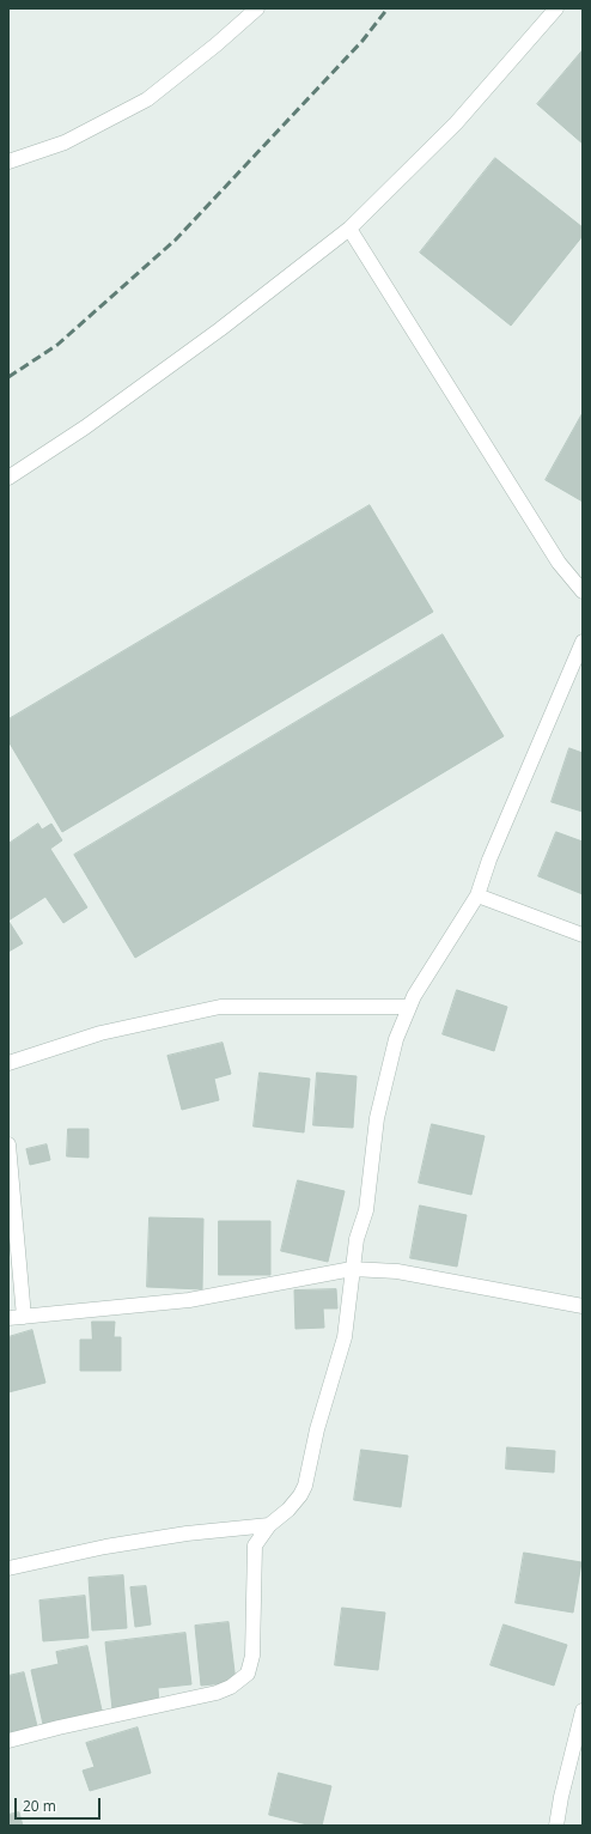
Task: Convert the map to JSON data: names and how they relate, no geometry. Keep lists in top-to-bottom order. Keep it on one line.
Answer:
{"scale_bar":"20 m"}
